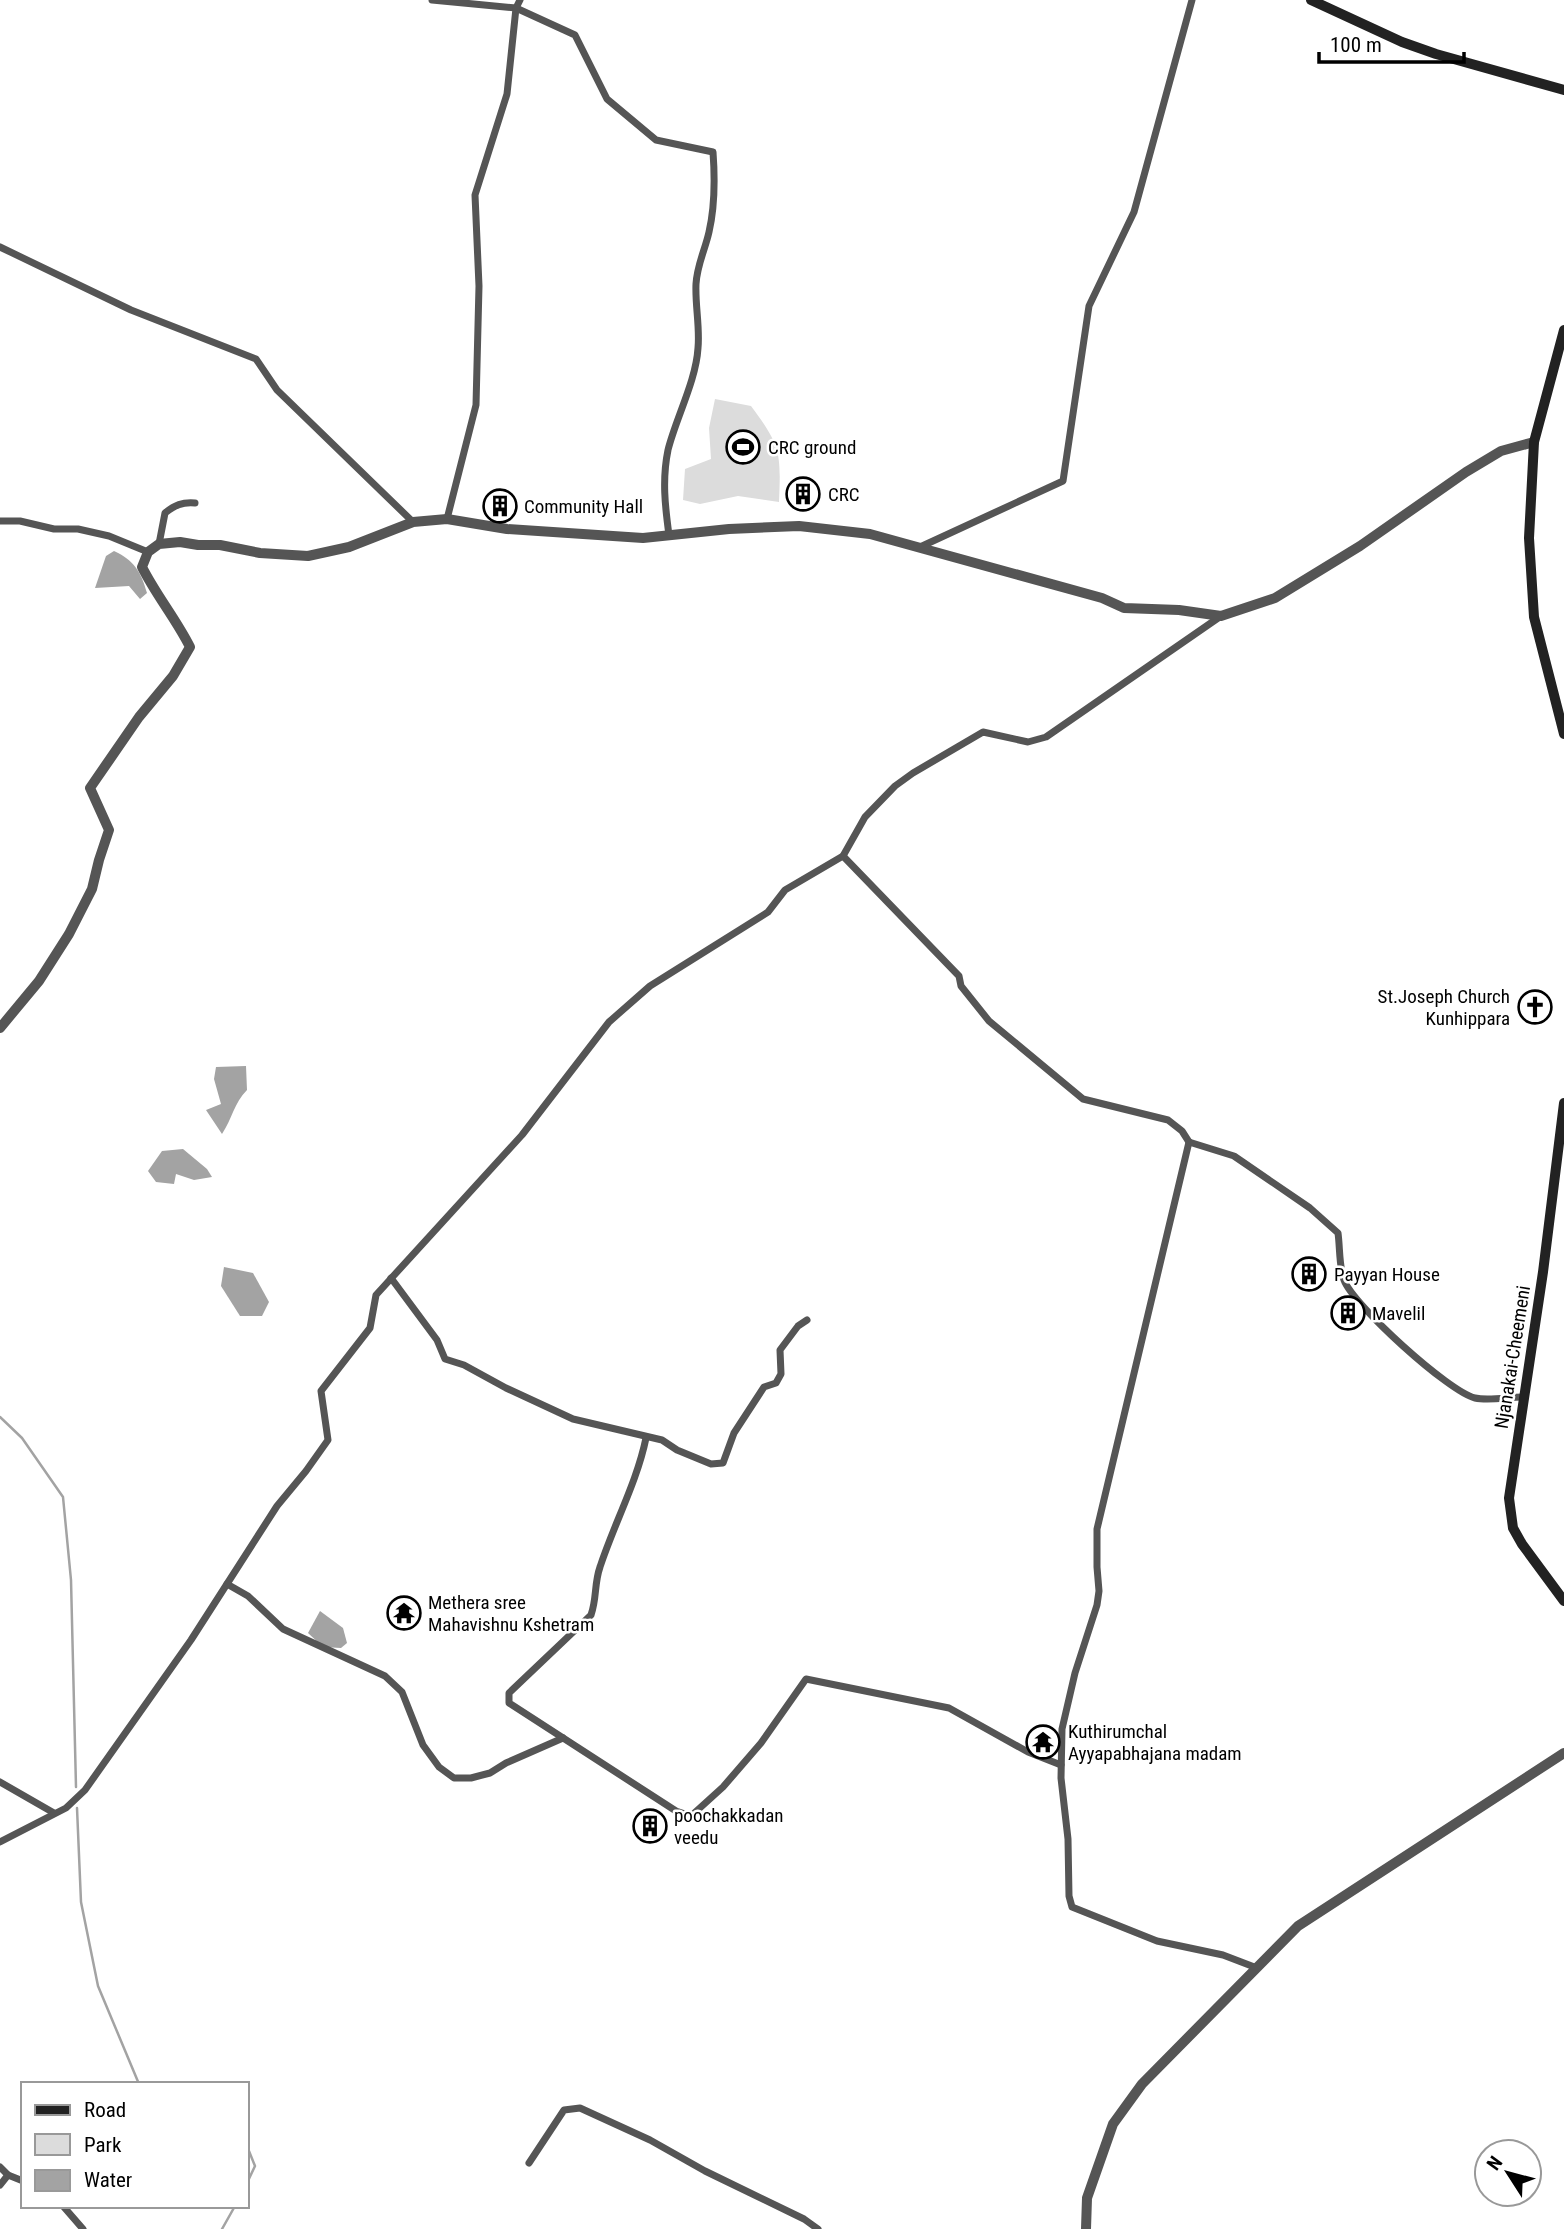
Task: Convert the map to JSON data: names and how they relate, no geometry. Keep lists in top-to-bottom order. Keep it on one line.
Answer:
{"streets":{"main road":["Njanakai-Cheemeni"]},"places":{"sports":["CRC ground"],"building":["CRC","Community Hall","Payyan House","Mavelil","poochakkadan veedu"],"church":["St.Joseph Church Kunhippara"],"temple":["Methera sree Mahavishnu Kshetram","Kuthirumchal Ayyapabhajana madam"]},"legend":["Road","Park","Water"],"scale_bar":"100 m","north":"top left"}
